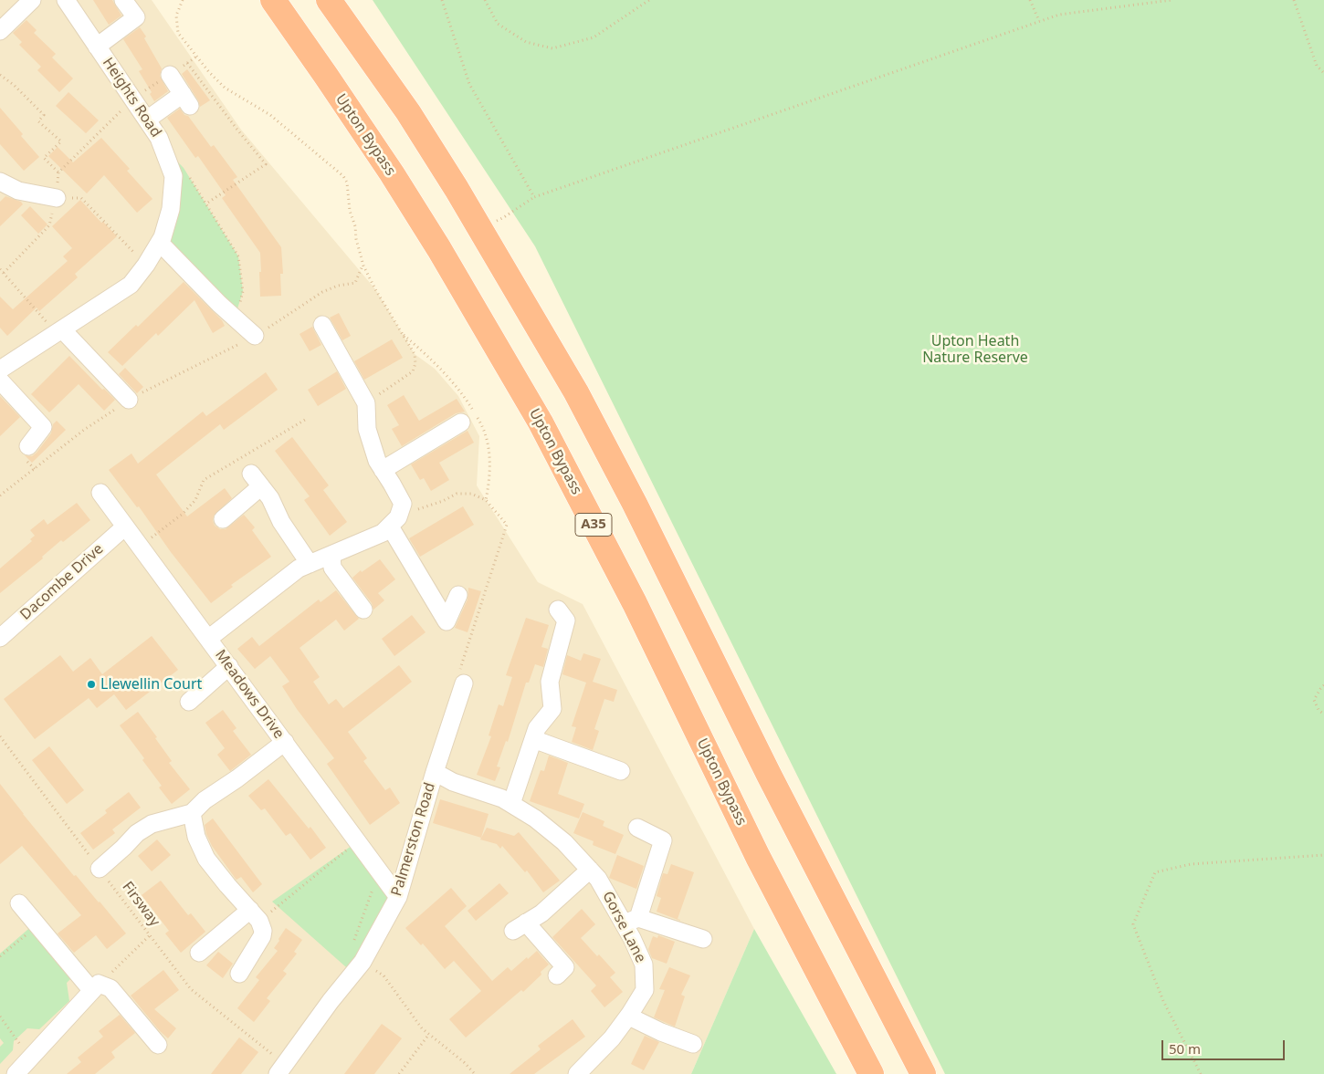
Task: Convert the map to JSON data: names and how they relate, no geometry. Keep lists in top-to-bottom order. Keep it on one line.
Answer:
{"streets":{"highway":["Upton Bypass","A35"],"street":["Heights Road","Dacombe Drive","Meadows Drive","Palmerston Road","Gorse Lane"],"path":["Firsway"]},"crossings":[["Dacombe Drive","Meadows Drive"],["Meadows Drive","Palmerston Road"],["Palmerston Road","Firsway"],["Palmerston Road","Gorse Lane"]],"parks":["Upton Heath Nature Reserve"],"places":["Llewellin Court"],"scale_bar":"50 m"}
